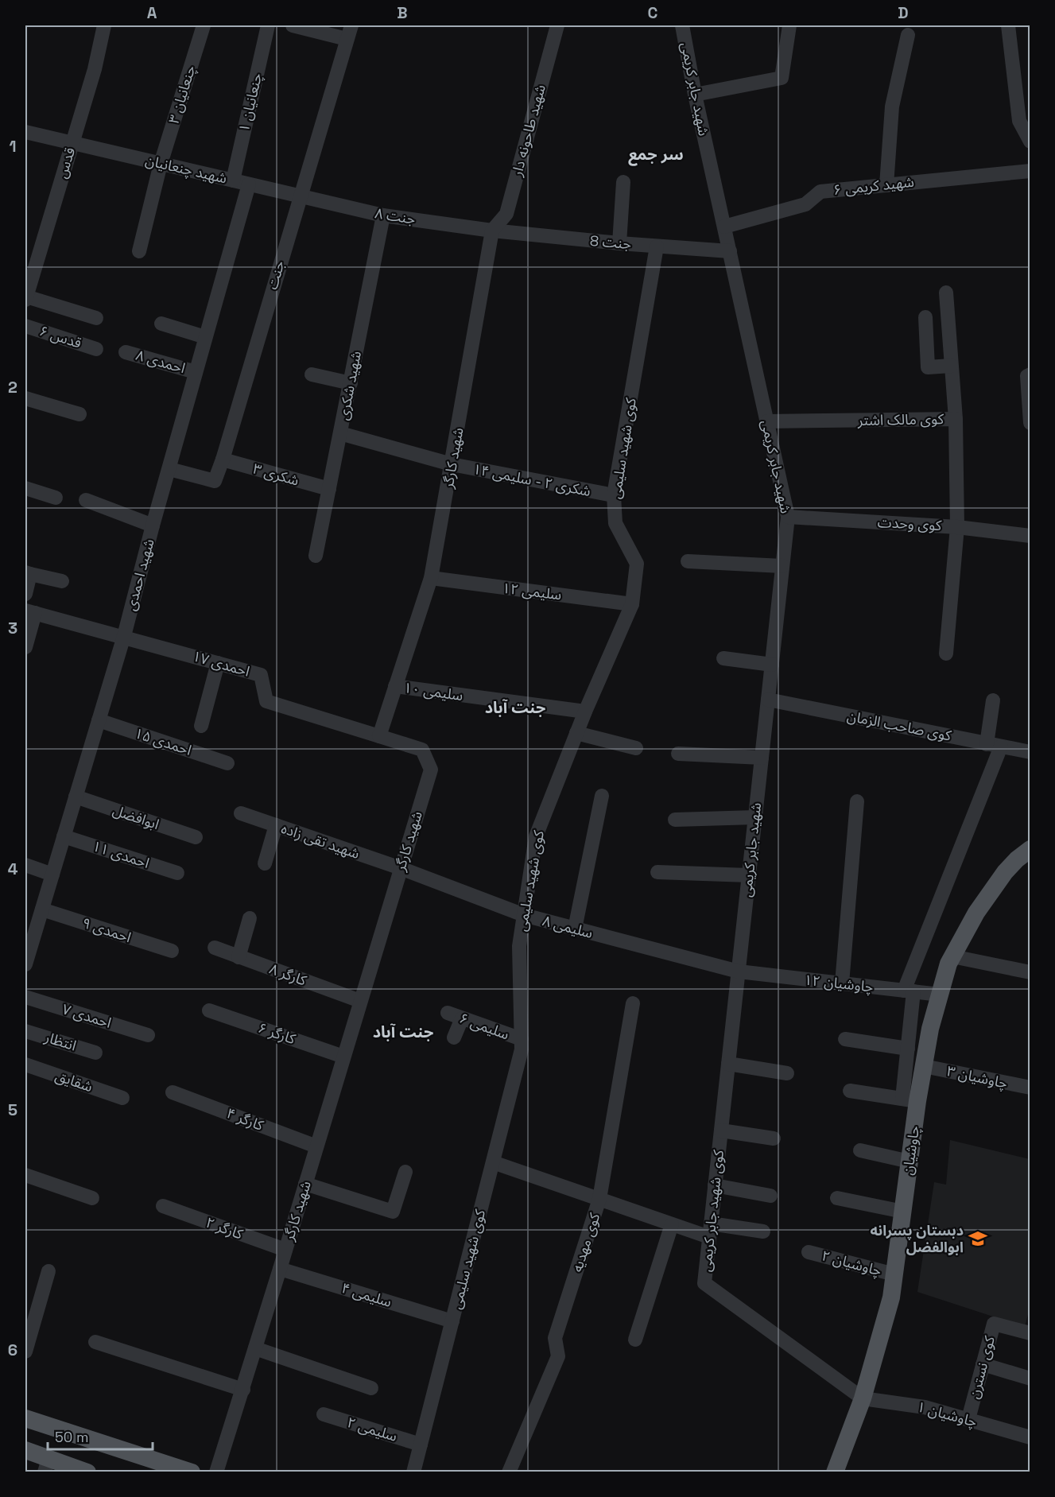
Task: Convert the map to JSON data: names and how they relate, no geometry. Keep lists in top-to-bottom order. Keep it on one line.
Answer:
{"streets":{"main road":["چاوشیان"],"street":["شهید جابر کریمی","چنعانیان ۳","چنعانیان ۱","شهيد طاحونه دار","قدس","شهید چنعانیان","شهید کریمی ۶","جنت ۸","جنت 8","جنت","قدس ۶","احمدی ۸","شهید شکری","کوی مالک اشتر","کوی شهید سلیمی","شهید کارگر","شکری ۳","شکری ۲ - سلیمی ۱۴","کوی وحدت","شهید احمدی","سلیمی ۱۲","احمدی ۱۷","سلیمی ۱۰","کوی صاحب الزمان","احمدی ۱۵","ابوافضل","شهید تقی زاده","احمدی ۱۱","سلیمی ۸","احمدی ۹","کارگر ۸","چاوشیان ۱۲","احمدی ۷","سلیمی ۶","کارگر ۶","انتظار","چاوشیان ۳","شقایق","کارگر ۴","کوی شهید جابر کریمی","کارگر ۲","کوی مهدیه","چاوشیان ۲","سلیمی ۴","کوی نسترن","چاوشیان ۱","سلیمی ۲"]},"crossings":[["شهید جابر کریمی","شهید کریمی ۶"],["شهید جابر کریمی","جنت 8"],["شهید جابر کریمی","کوی مالک اشتر"],["شهید جابر کریمی","کوی وحدت"],["شهید جابر کریمی","کوی صاحب الزمان"],["شهید جابر کریمی","سلیمی ۸"],["شهید جابر کریمی","چاوشیان ۱۲"],["شهید جابر کریمی","کوی شهید جابر کریمی"],["چنعانیان ۳","شهید چنعانیان"],["چنعانیان ۱","شهید چنعانیان"],["شهيد طاحونه دار","جنت ۸"],["شهيد طاحونه دار","جنت 8"],["شهيد طاحونه دار","شهید کارگر"],["قدس","شهید چنعانیان"],["شهید چنعانیان","جنت ۸"],["شهید چنعانیان","جنت"],["شهید چنعانیان","شهید احمدی"],["جنت ۸","جنت 8"],["جنت ۸","جنت"],["جنت ۸","شهید شکری"],["جنت ۸","شهید کارگر"],["جنت 8","کوی شهید سلیمی"],["جنت 8","شهید کارگر"],["جنت","شکری ۳"],["جنت","شهید احمدی"],["احمدی ۸","شهید احمدی"],["شهید شکری","شکری ۳"],["شهید شکری","شکری ۲ - سلیمی ۱۴"],["کوی مالک اشتر","کوی وحدت"],["کوی شهید سلیمی","شکری ۲ - سلیمی ۱۴"],["کوی شهید سلیمی","سلیمی ۱۲"],["کوی شهید سلیمی","سلیمی ۱۰"],["کوی شهید سلیمی","سلیمی ۸"],["کوی شهید سلیمی","سلیمی ۶"],["کوی شهید سلیمی","سلیمی ۴"],["کوی شهید سلیمی","سلیمی ۲"],["شهید کارگر","شکری ۲ - سلیمی ۱۴"],["شهید کارگر","سلیمی ۱۲"],["شهید کارگر","احمدی ۱۷"],["شهید کارگر","سلیمی ۱۰"],["شهید کارگر","شهید تقی زاده"],["شهید کارگر","سلیمی ۸"],["شهید کارگر","کارگر ۸"],["شهید کارگر","کارگر ۶"],["شهید کارگر","کارگر ۴"],["شهید کارگر","کارگر ۲"],["شهید کارگر","سلیمی ۴"],["شهید احمدی","احمدی ۱۷"],["شهید احمدی","احمدی ۱۵"],["شهید احمدی","ابوافضل"],["شهید احمدی","احمدی ۱۱"],["شهید احمدی","احمدی ۹"],["شهید تقی زاده","سلیمی ۸"],["سلیمی ۸","چاوشیان ۱۲"],["سلیمی ۸","کوی شهید جابر کریمی"],["چاوشیان ۱۲","چاوشیان"],["چاوشیان ۱۲","کوی شهید جابر کریمی"],["چاوشیان ۳","چاوشیان"],["چاوشیان","کوی شهید جابر کریمی"],["چاوشیان","چاوشیان ۲"],["چاوشیان","چاوشیان ۱"],["کوی شهید جابر کریمی","چاوشیان ۱"],["کوی نسترن","چاوشیان ۱"]],"districts":["سر جمع","جنت آباد","جنت آباد"],"places":{"school or university":["دبستان پسرانه ابوالفضل"]},"scale_bar":"50 m","grid":{"columns":["A","B","C","D"],"rows":["1","2","3","4","5","6"]}}
